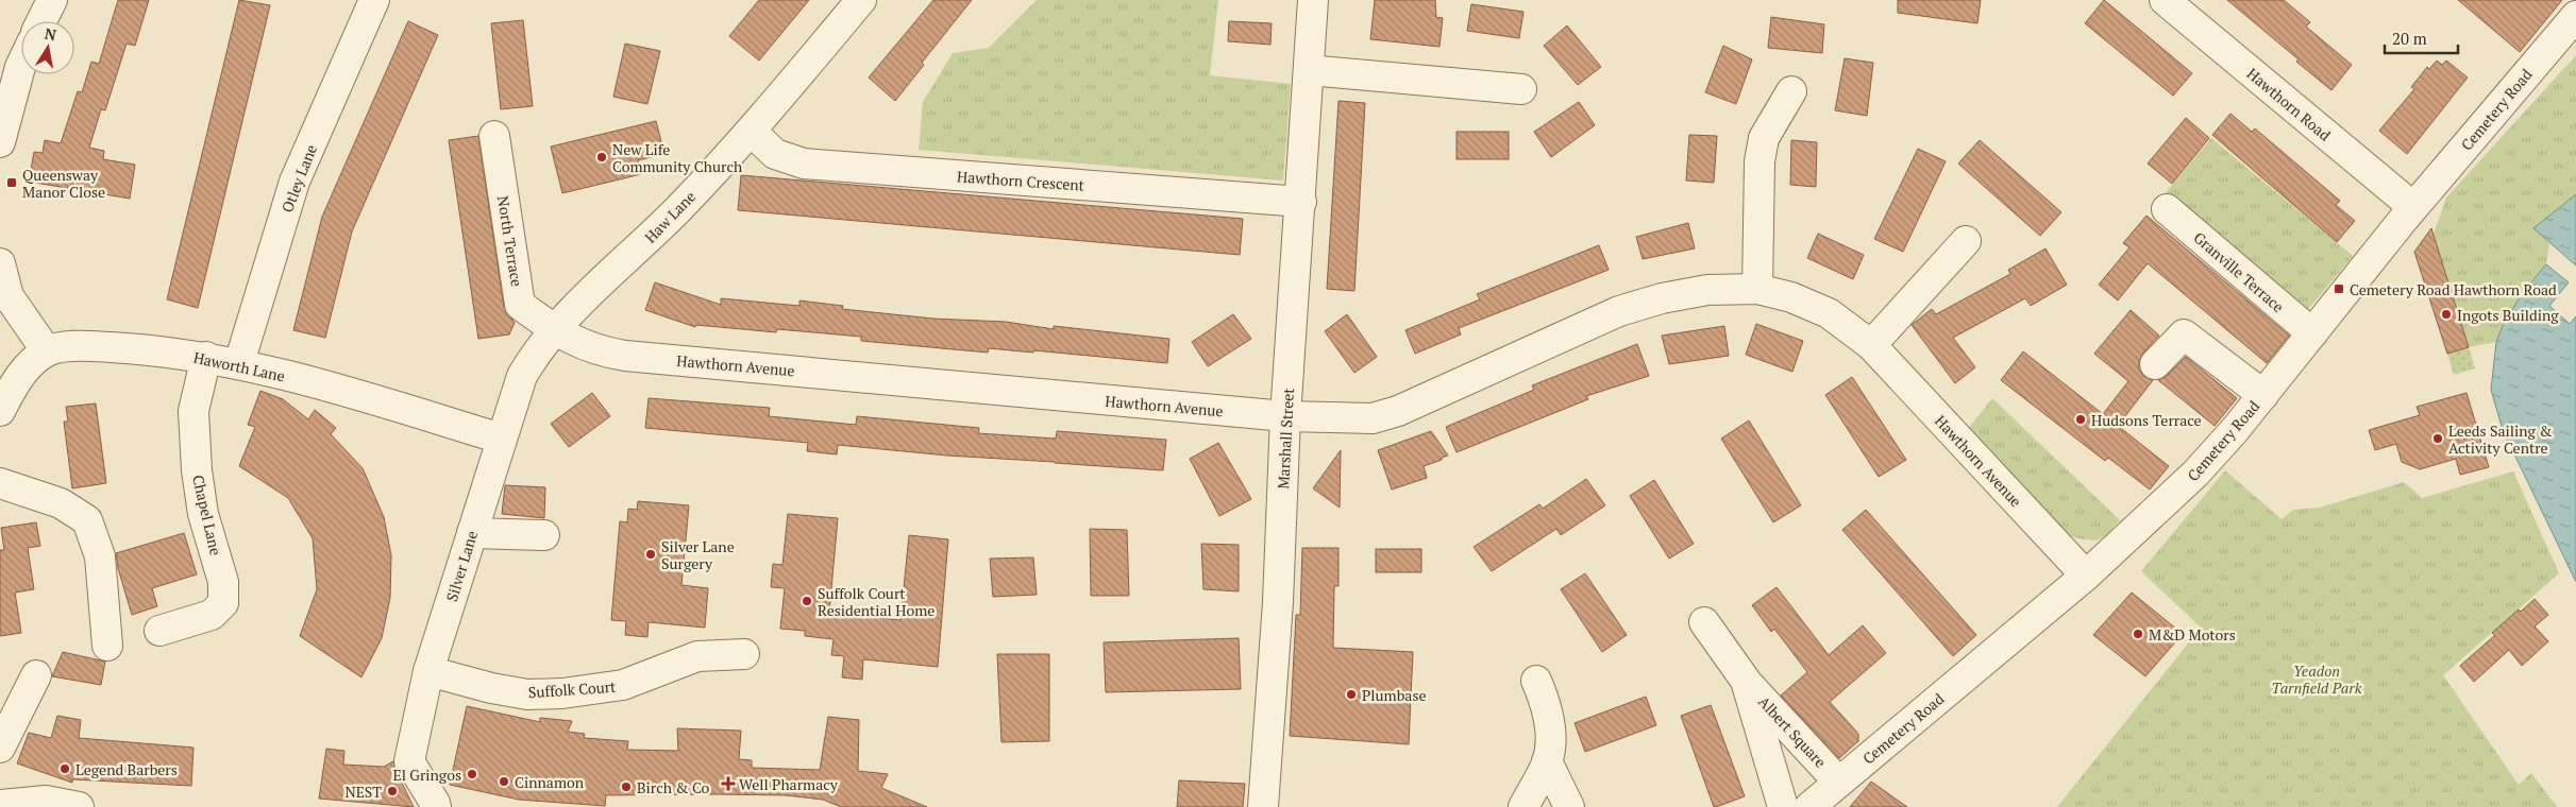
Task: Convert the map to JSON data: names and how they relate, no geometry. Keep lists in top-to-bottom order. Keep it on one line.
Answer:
{"streets":{"street":["Hawthorn Road","Cemetery Road","Otley Lane","Hawthorn Crescent","Haw Lane","North Terrace","Granville Terrace","Hawthorn Avenue","Haworth Lane","Marshall Street","Chapel Lane","Silver Lane","Suffolk Court","Albert Square"]},"crossings":[["Hawthorn Road","Cemetery Road"],["Cemetery Road","Granville Terrace"],["Cemetery Road","Hawthorn Avenue"],["Cemetery Road","Albert Square"],["Otley Lane","Haworth Lane"],["Hawthorn Crescent","Haw Lane"],["Hawthorn Crescent","Marshall Street"],["Haw Lane","North Terrace"],["Haw Lane","Hawthorn Avenue"],["Haw Lane","Silver Lane"],["North Terrace","Hawthorn Avenue"],["North Terrace","Silver Lane"],["Hawthorn Avenue","Marshall Street"],["Hawthorn Avenue","Silver Lane"],["Haworth Lane","Chapel Lane"],["Haworth Lane","Silver Lane"],["Silver Lane","Suffolk Court"]],"parks":["Yeadon Tarnfield Park"],"places":{"other":["New Life Community Church","Ingots Building","Hudsons Terrace","Leeds Sailing & Activity Centre","Silver Lane Surgery","Suffolk Court Residential Home","M&D Motors","Plumbase","Legend Barbers","El Gringos","Cinnamon","Birch & Co","NEST"],"transit":["Queensway Manor Close","Cemetery Road Hawthorn Road"],"health":["Well Pharmacy"]},"scale_bar":"20 m","north":"top"}
